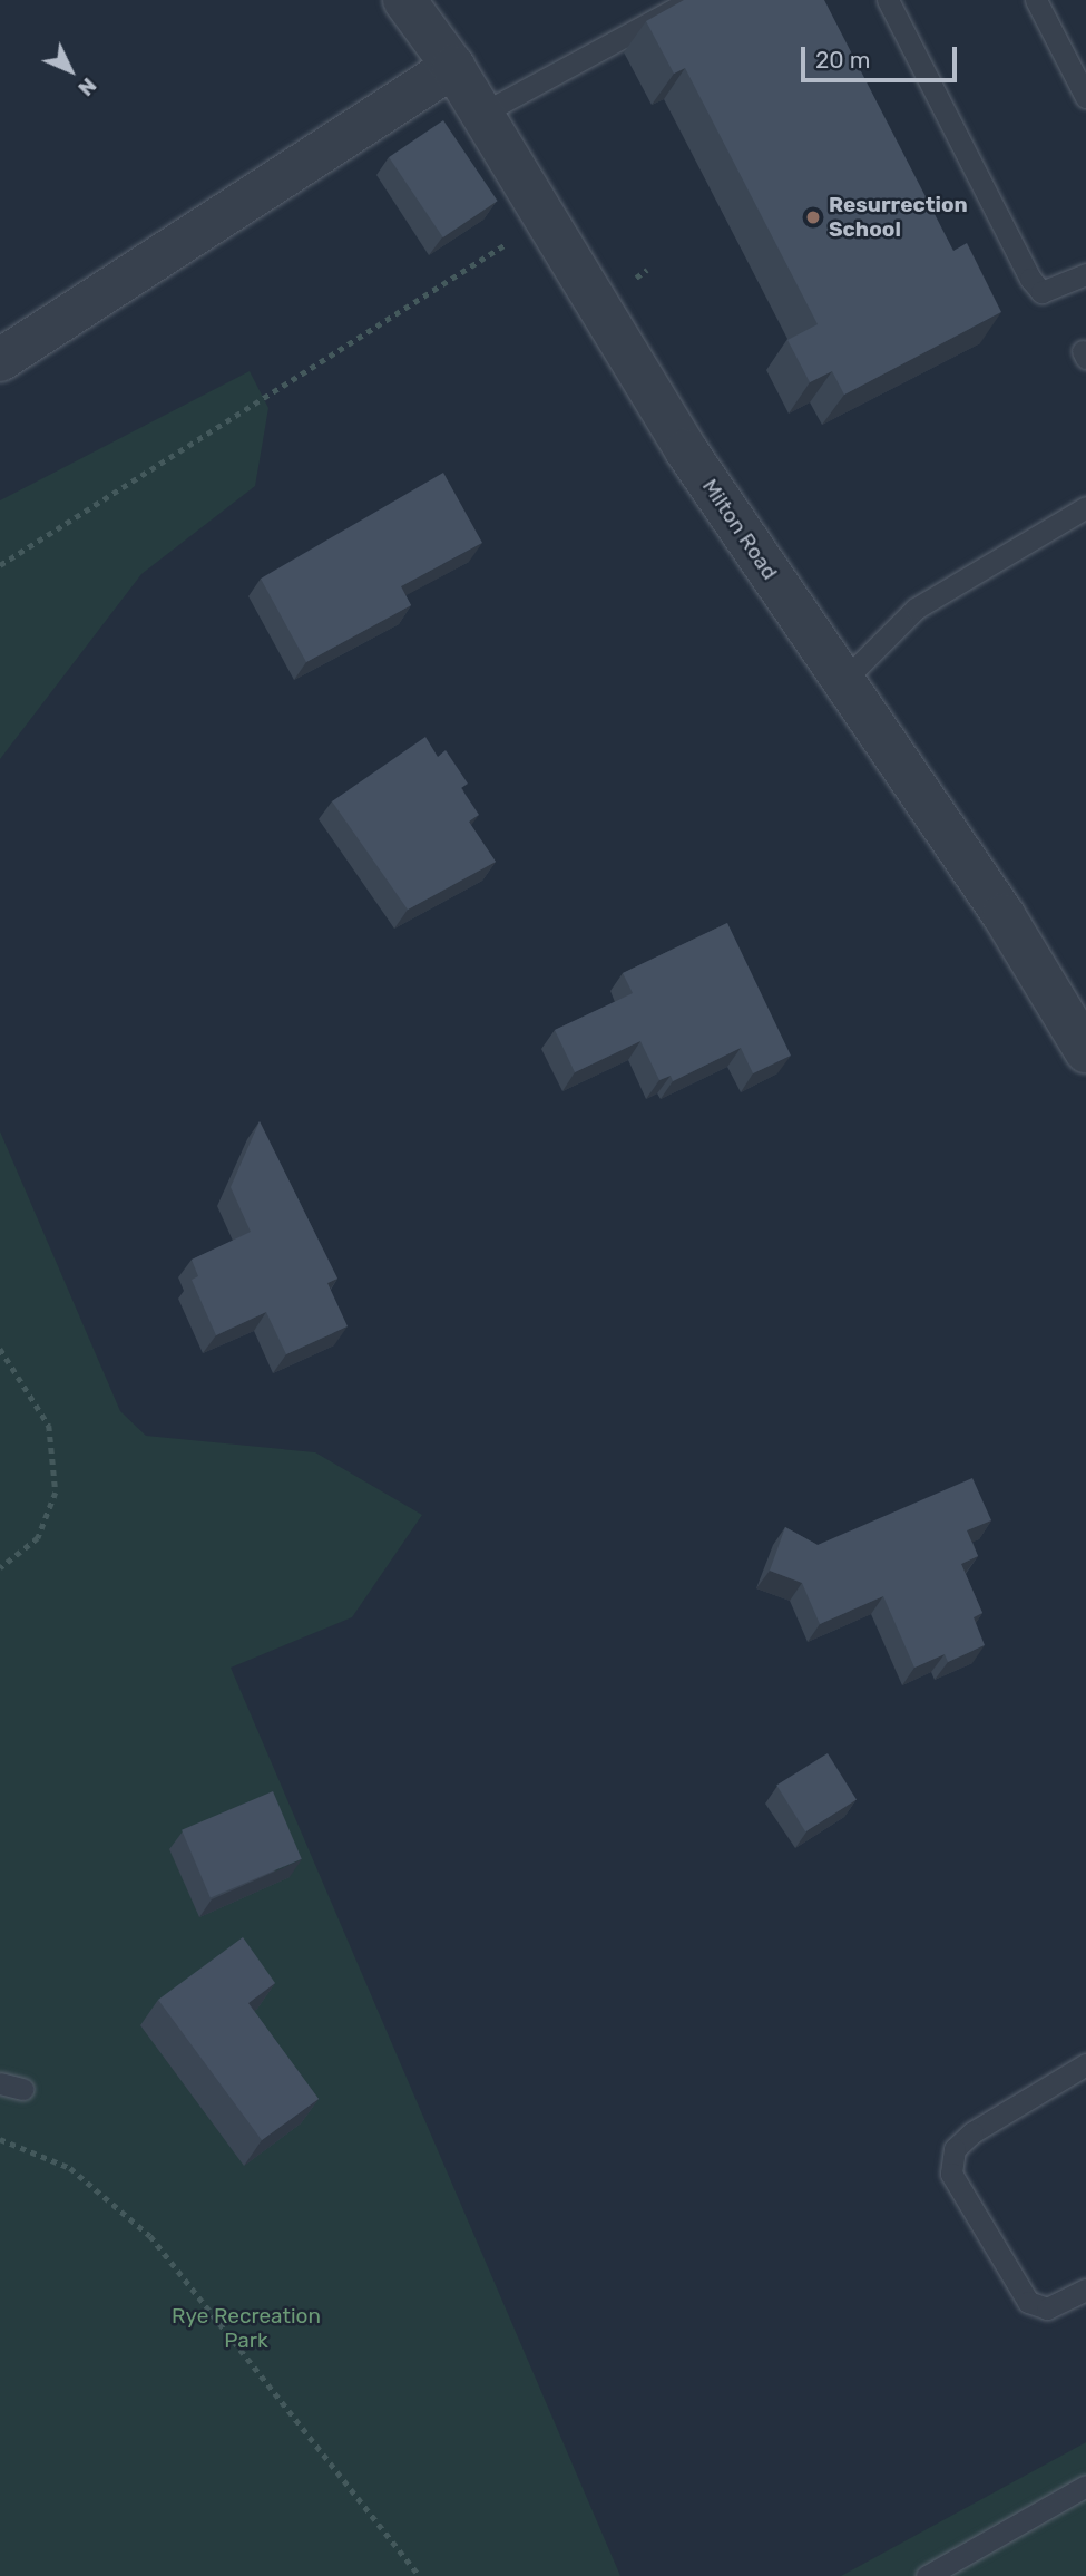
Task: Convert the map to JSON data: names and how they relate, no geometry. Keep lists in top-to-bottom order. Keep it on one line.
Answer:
{"streets":{"street":["Milton Road"]},"parks":["Rye Recreation Park"],"places":["Resurrection School"],"scale_bar":"20 m","north":"bottom right"}
